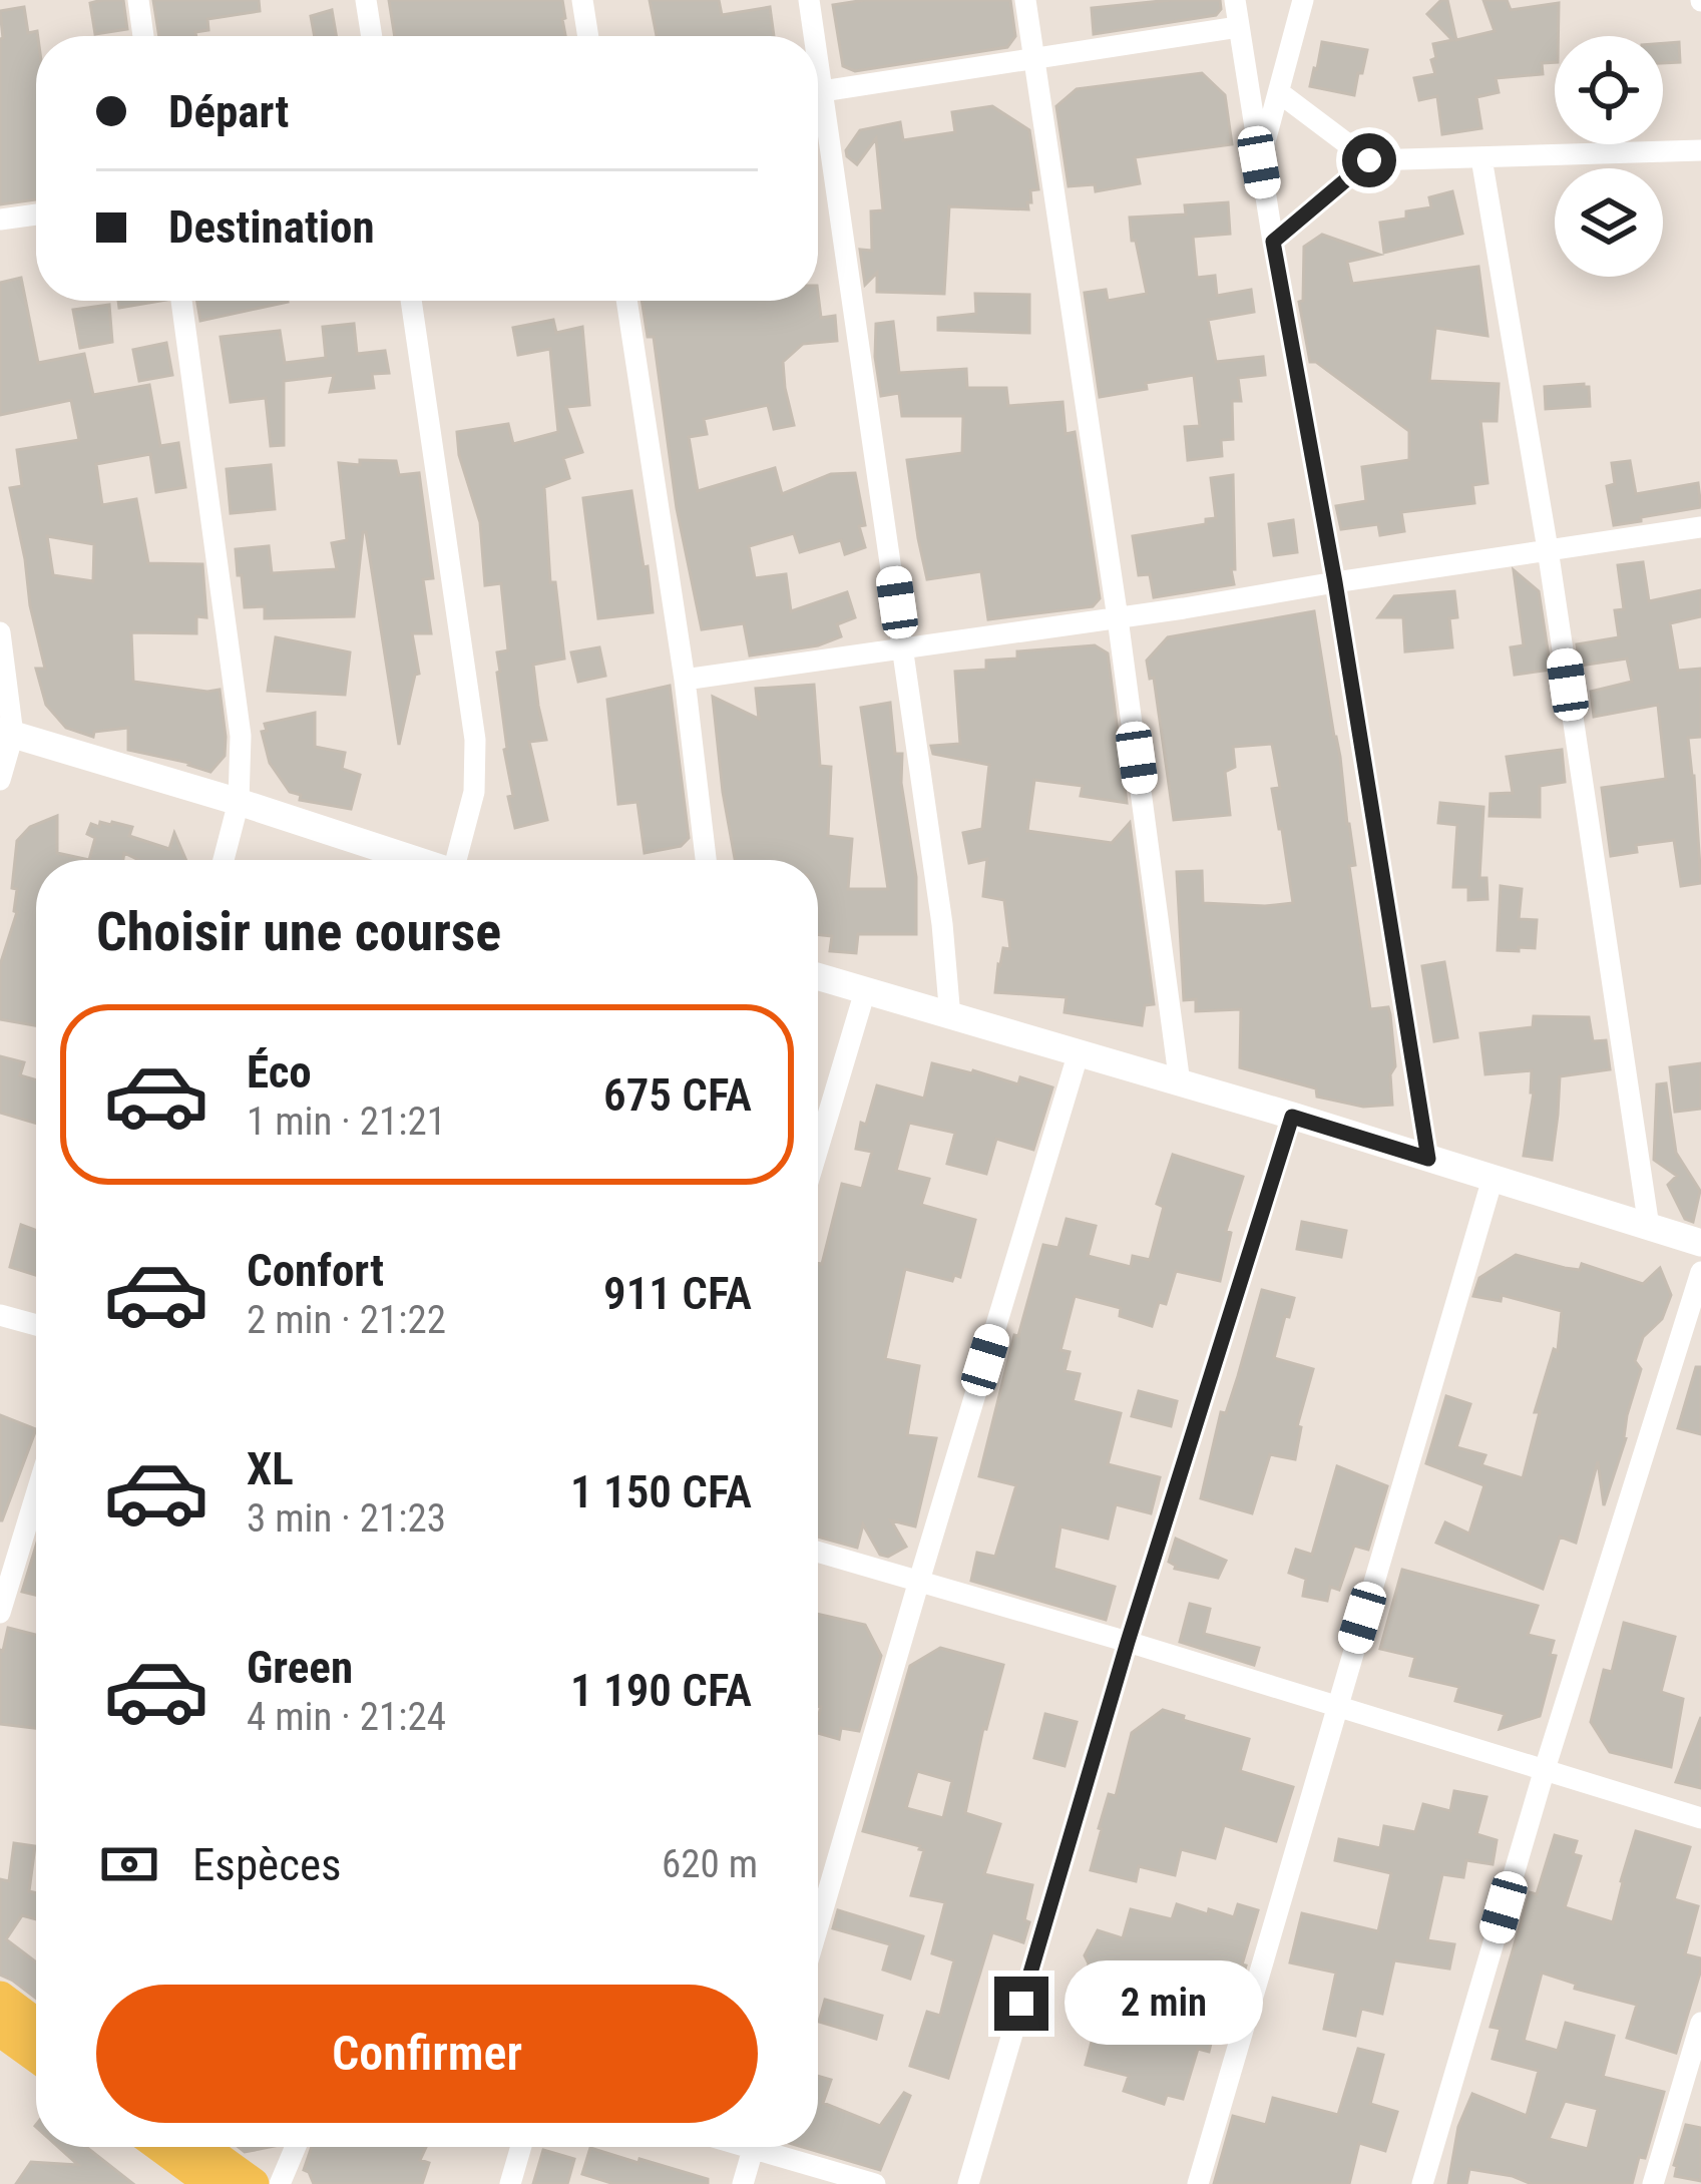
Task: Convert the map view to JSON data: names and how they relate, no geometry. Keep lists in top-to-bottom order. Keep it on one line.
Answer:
{"page":{"banner":["Départ","Destination"],"heading":"Choisir une course","list":[{"name":"Éco","note":"1 min · 21:21","value":"675 CFA"},{"name":"Confort","note":"2 min · 21:22","value":"911 CFA"},{"name":"XL","note":"3 min · 21:23","value":"1 150 CFA"},{"name":"Green","note":"4 min · 21:24","value":"1 190 CFA"}],"pay":["Espèces","620 m"],"bubble":"2 min","buttons":"Confirmer"}}
